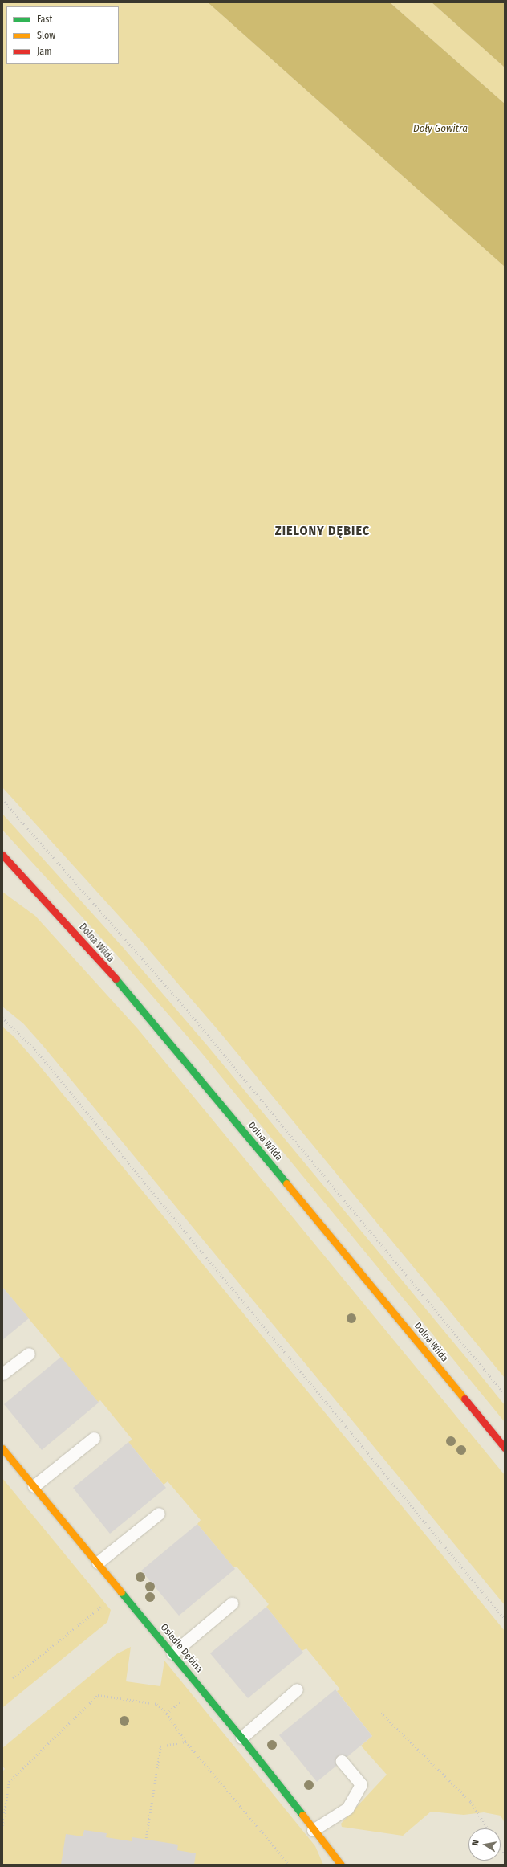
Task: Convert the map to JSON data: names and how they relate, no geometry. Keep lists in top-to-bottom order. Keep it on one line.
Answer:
{"streets":{"main road":["Dolna Wilda","Osiedle Dębina"]},"districts":["ZIELONY DĘBIEC"],"water":["Doły Gowitra"],"legend":["Fast","Slow","Jam"],"north":"left"}
